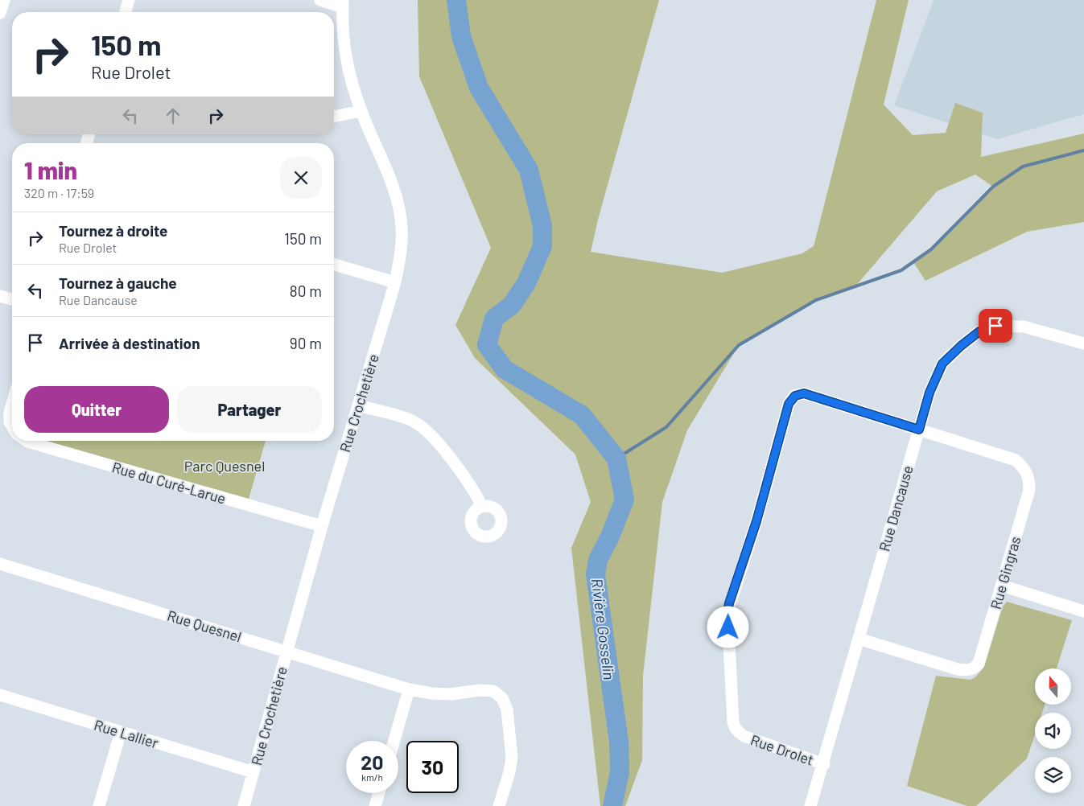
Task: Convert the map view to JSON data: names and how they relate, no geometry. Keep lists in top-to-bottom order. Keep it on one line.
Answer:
{"streets":{"street":["Rue Crochetière","Rue du Curé-Larue","Rue Dancause","Rue Gingras","Rue Quesnel","Rue Lallier","Rue Drolet"]},"crossings":[["Rue Crochetière","Rue du Curé-Larue"],["Rue Crochetière","Rue Quesnel"],["Rue Crochetière","Rue Lallier"],["Rue Dancause","Rue Gingras"],["Rue Dancause","Rue Drolet"],["Rue Gingras","Rue Drolet"]],"water":["Rivière Gosselin"],"parks":["Parc Quesnel"],"north":"top","page":{"turn":["150 m","Rue Drolet"],"heading":["1 min","320 m · 17:59"],"list":[{"name":"Tournez à droite","note":"Rue Drolet","value":"150 m"},{"name":"Tournez à gauche","note":"Rue Dancause","value":"80 m"},{"name":"Arrivée à destination","value":"90 m"}],"buttons":["Quitter","Partager"],"speed":"20 km/h","limit":"30"}}
